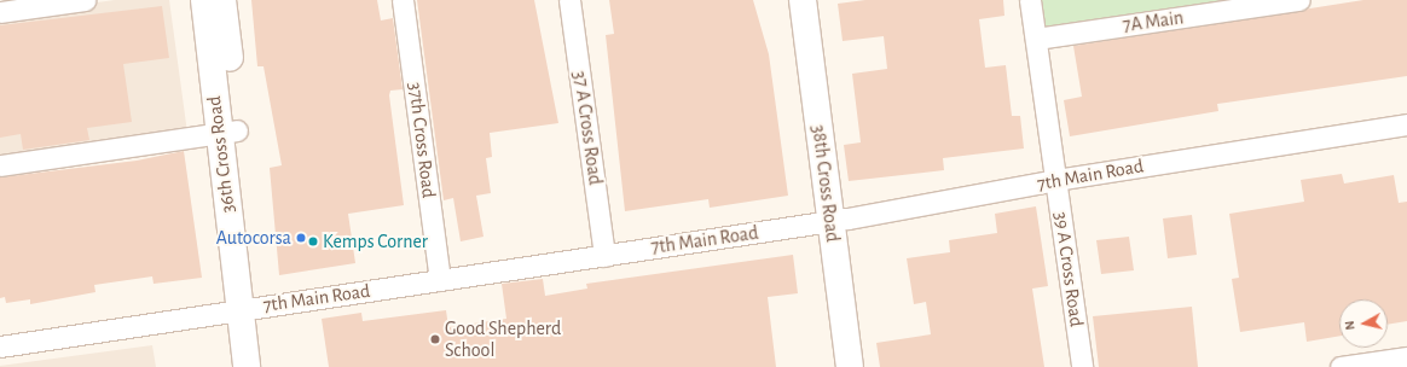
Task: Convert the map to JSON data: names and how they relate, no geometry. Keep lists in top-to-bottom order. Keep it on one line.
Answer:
{"streets":{"main road":["36th Cross Road","38th Cross Road"],"street":["7A Main","37 A Cross Road","37th Cross Road","7th Main Road","39 A Cross Road"]},"crossings":[["7A Main","39 A Cross Road"],["37 A Cross Road","7th Main Road"],["37th Cross Road","7th Main Road"],["36th Cross Road","7th Main Road"],["7th Main Road","38th Cross Road"],["7th Main Road","39 A Cross Road"]],"places":["Autocorsa","Kemps Corner","Good Shepherd School"],"north":"left"}
